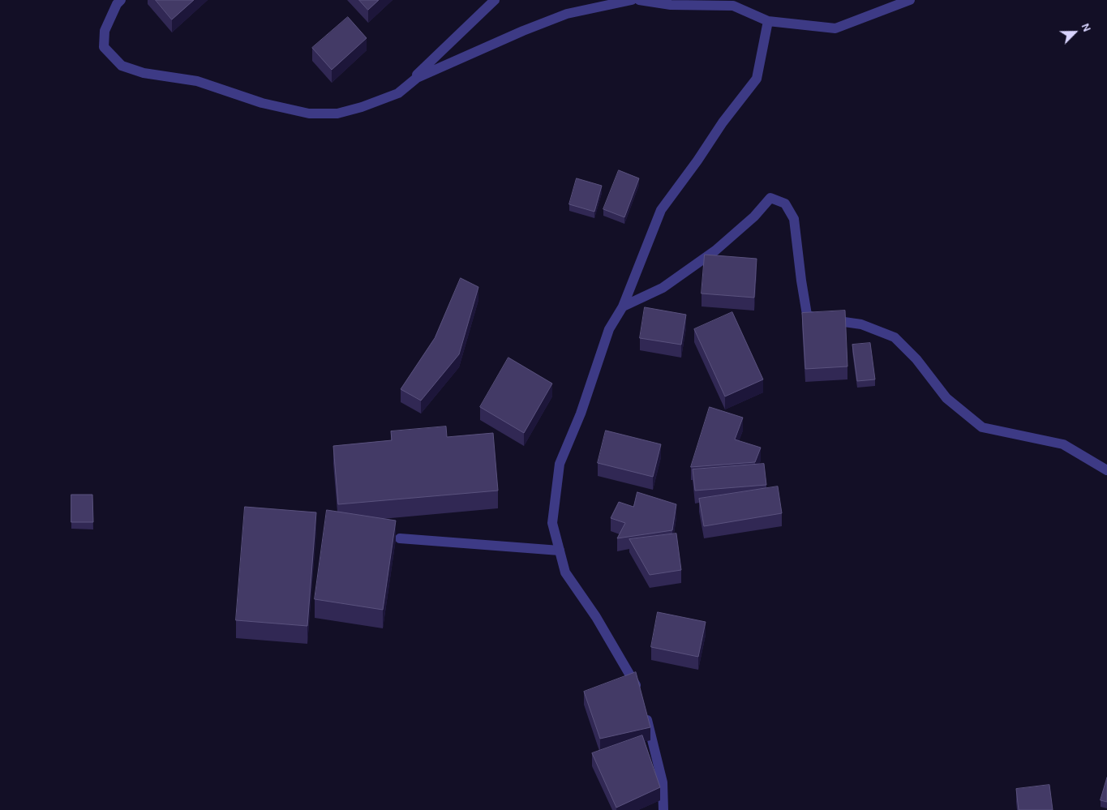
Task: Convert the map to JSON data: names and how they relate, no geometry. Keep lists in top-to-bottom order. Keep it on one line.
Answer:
{"north":"top right"}
